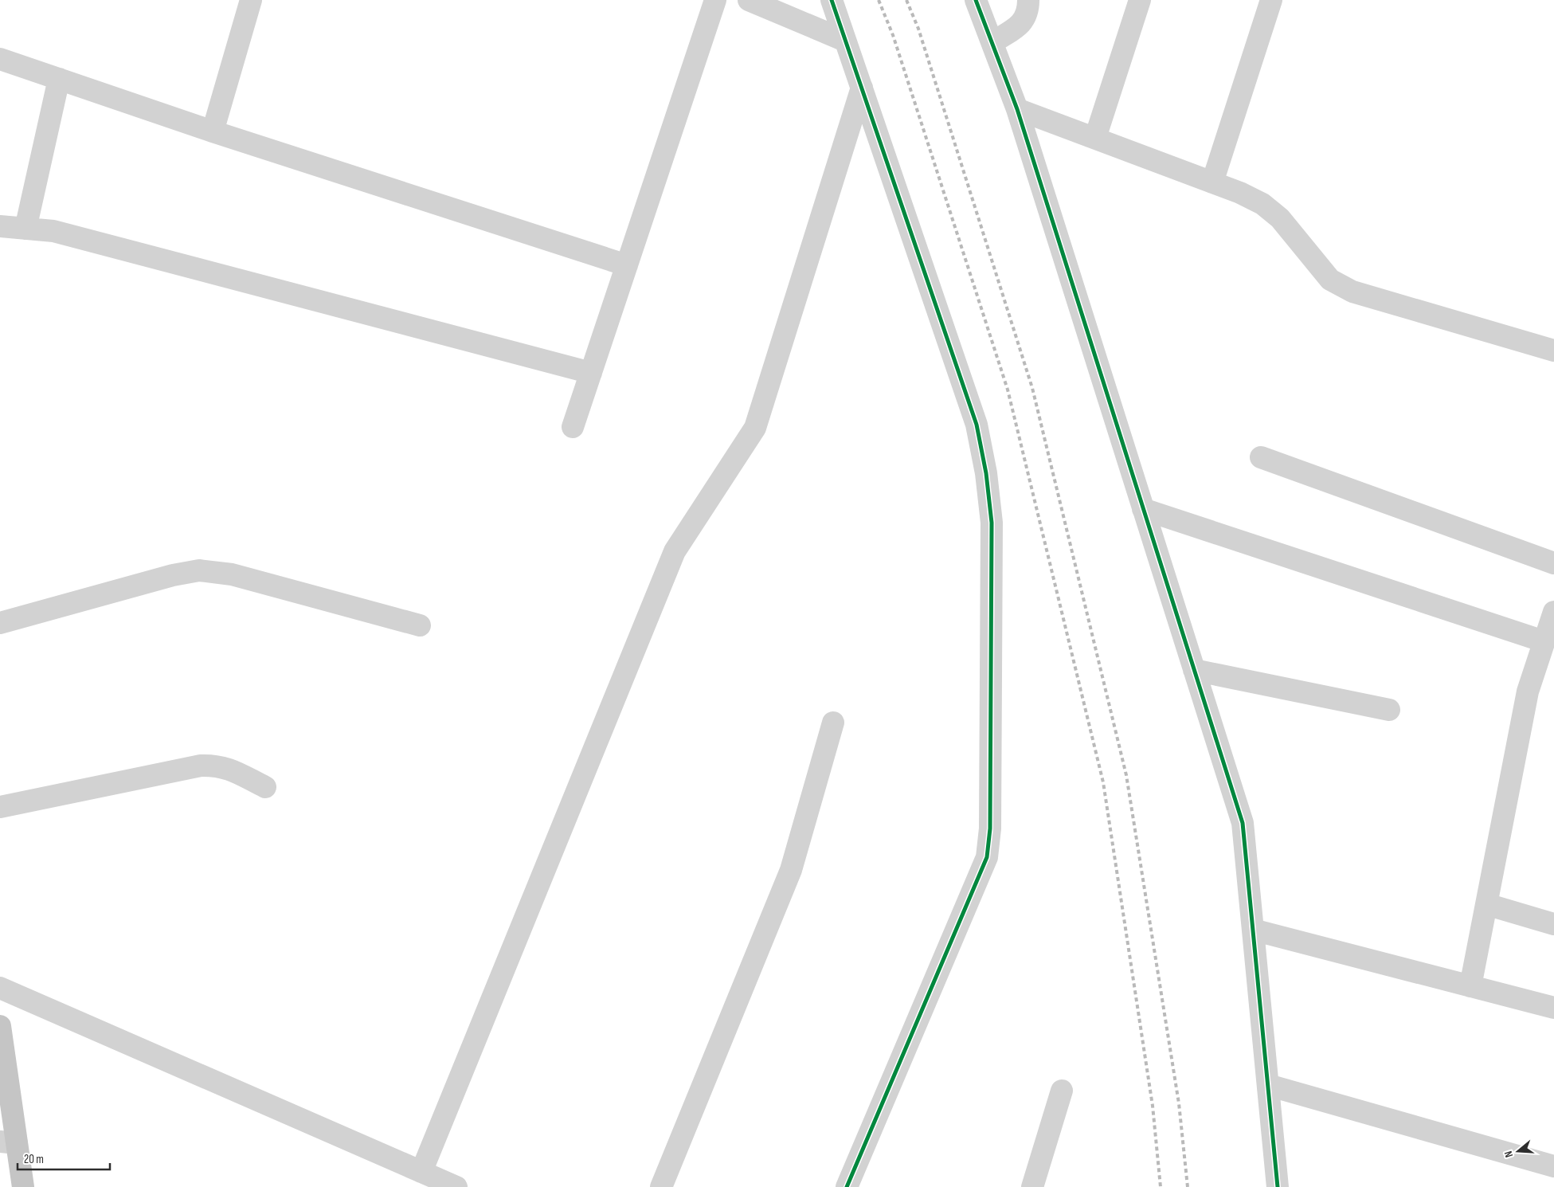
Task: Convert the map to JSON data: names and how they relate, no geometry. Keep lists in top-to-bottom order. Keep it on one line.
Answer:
{"scale_bar":"20 m","north":"left"}
